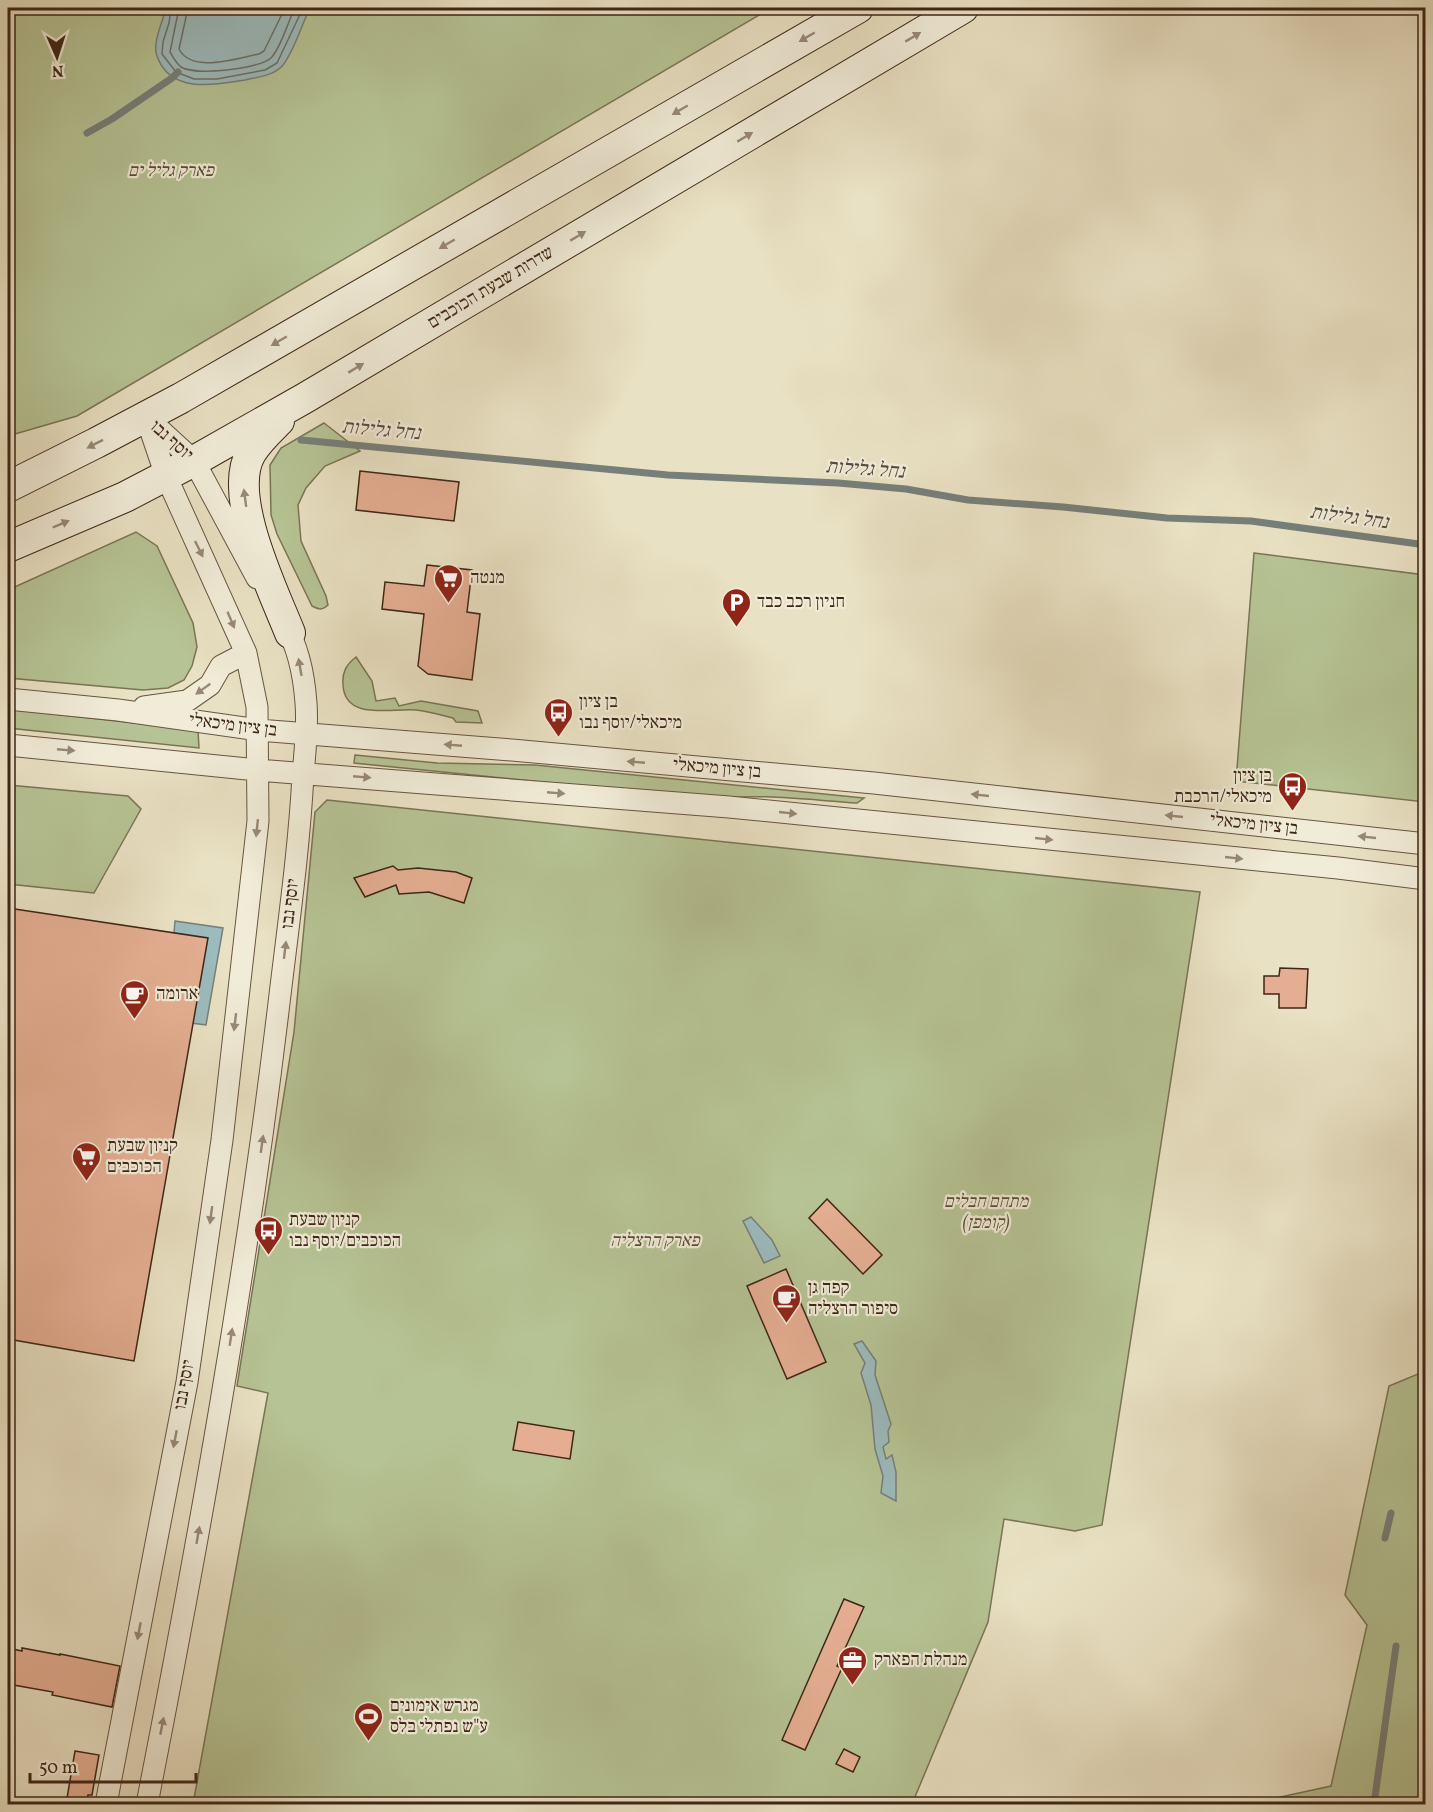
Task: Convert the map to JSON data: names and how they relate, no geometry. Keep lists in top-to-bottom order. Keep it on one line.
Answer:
{"streets":{"main road":["שדרות שבעת הכוכבים"],"street":["יוסף נבו","בן ציון מיכאלי"]},"crossings":[["שדרות שבעת הכוכבים","יוסף נבו"],["יוסף נבו","בן ציון מיכאלי"]],"water":["נחל גלילות"],"parks":["פארק גליל ים","מתחם חבלים (קומפן)","פארק הרצליה"],"places":{"supermarket":["מנטה","קניון שבעת הכוכבים"],"parking":["חניון רכב כבד"],"bus stop":["בן ציון מיכאלי/יוסף נבו","בן ציון מיכאלי/הרכבת","קניון שבעת הכוכבים/יוסף נבו"],"cafe":["ארומה","קפה גן סיפור הרצליה"],"office":["מנהלת הפארק"],"sports":["מגרש אימונים ע\"ש נפתלי בלס"]},"scale_bar":"50 m","north":"bottom"}
